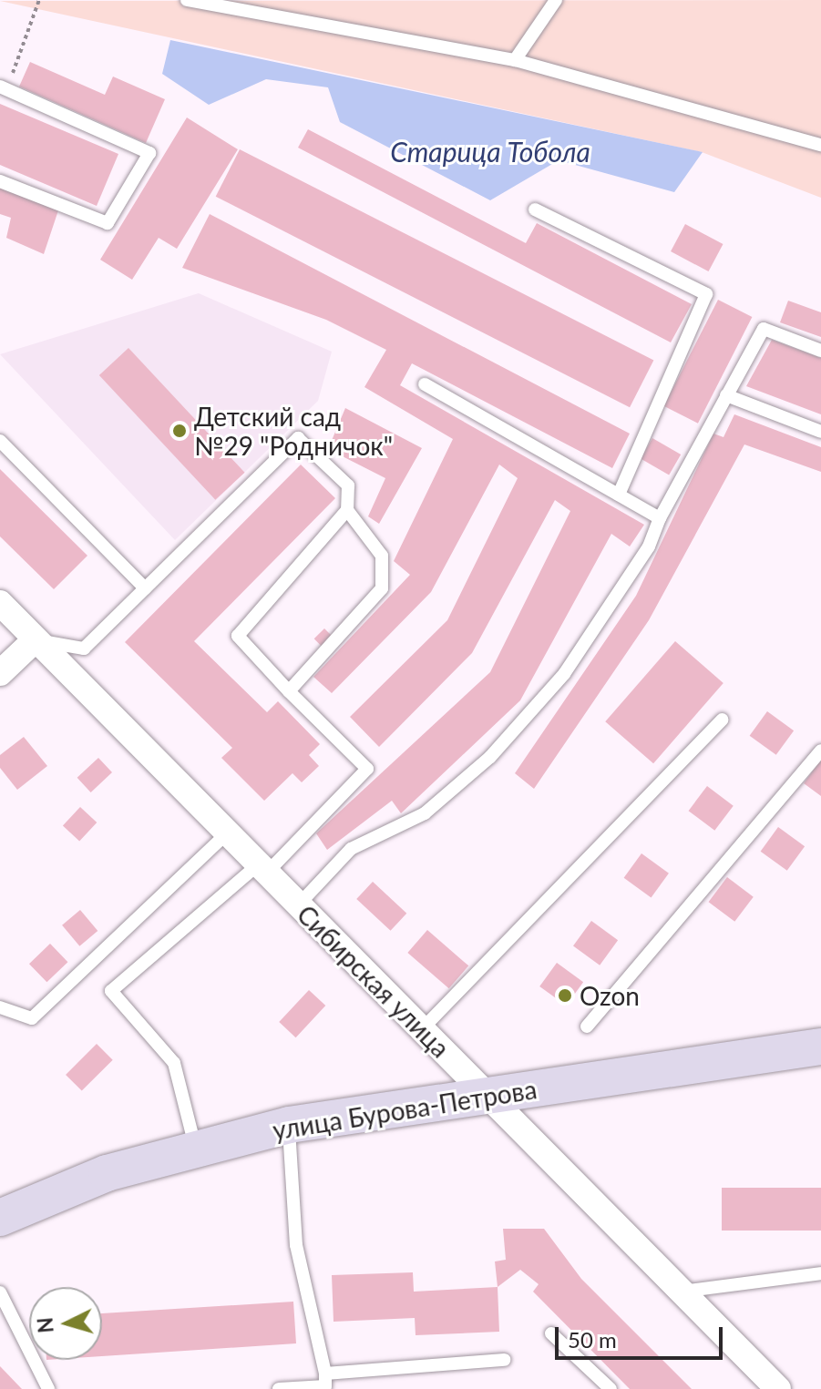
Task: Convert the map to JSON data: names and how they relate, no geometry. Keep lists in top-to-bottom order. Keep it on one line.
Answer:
{"streets":{"main road":["улица Бурова-Петрова"],"street":["Сибирская улица"]},"crossings":[["Сибирская улица","улица Бурова-Петрова"]],"water":["Старица Тобола"],"places":["Детский сад №29 \"Родничок\"","Ozon"],"scale_bar":"50 m","north":"left"}
